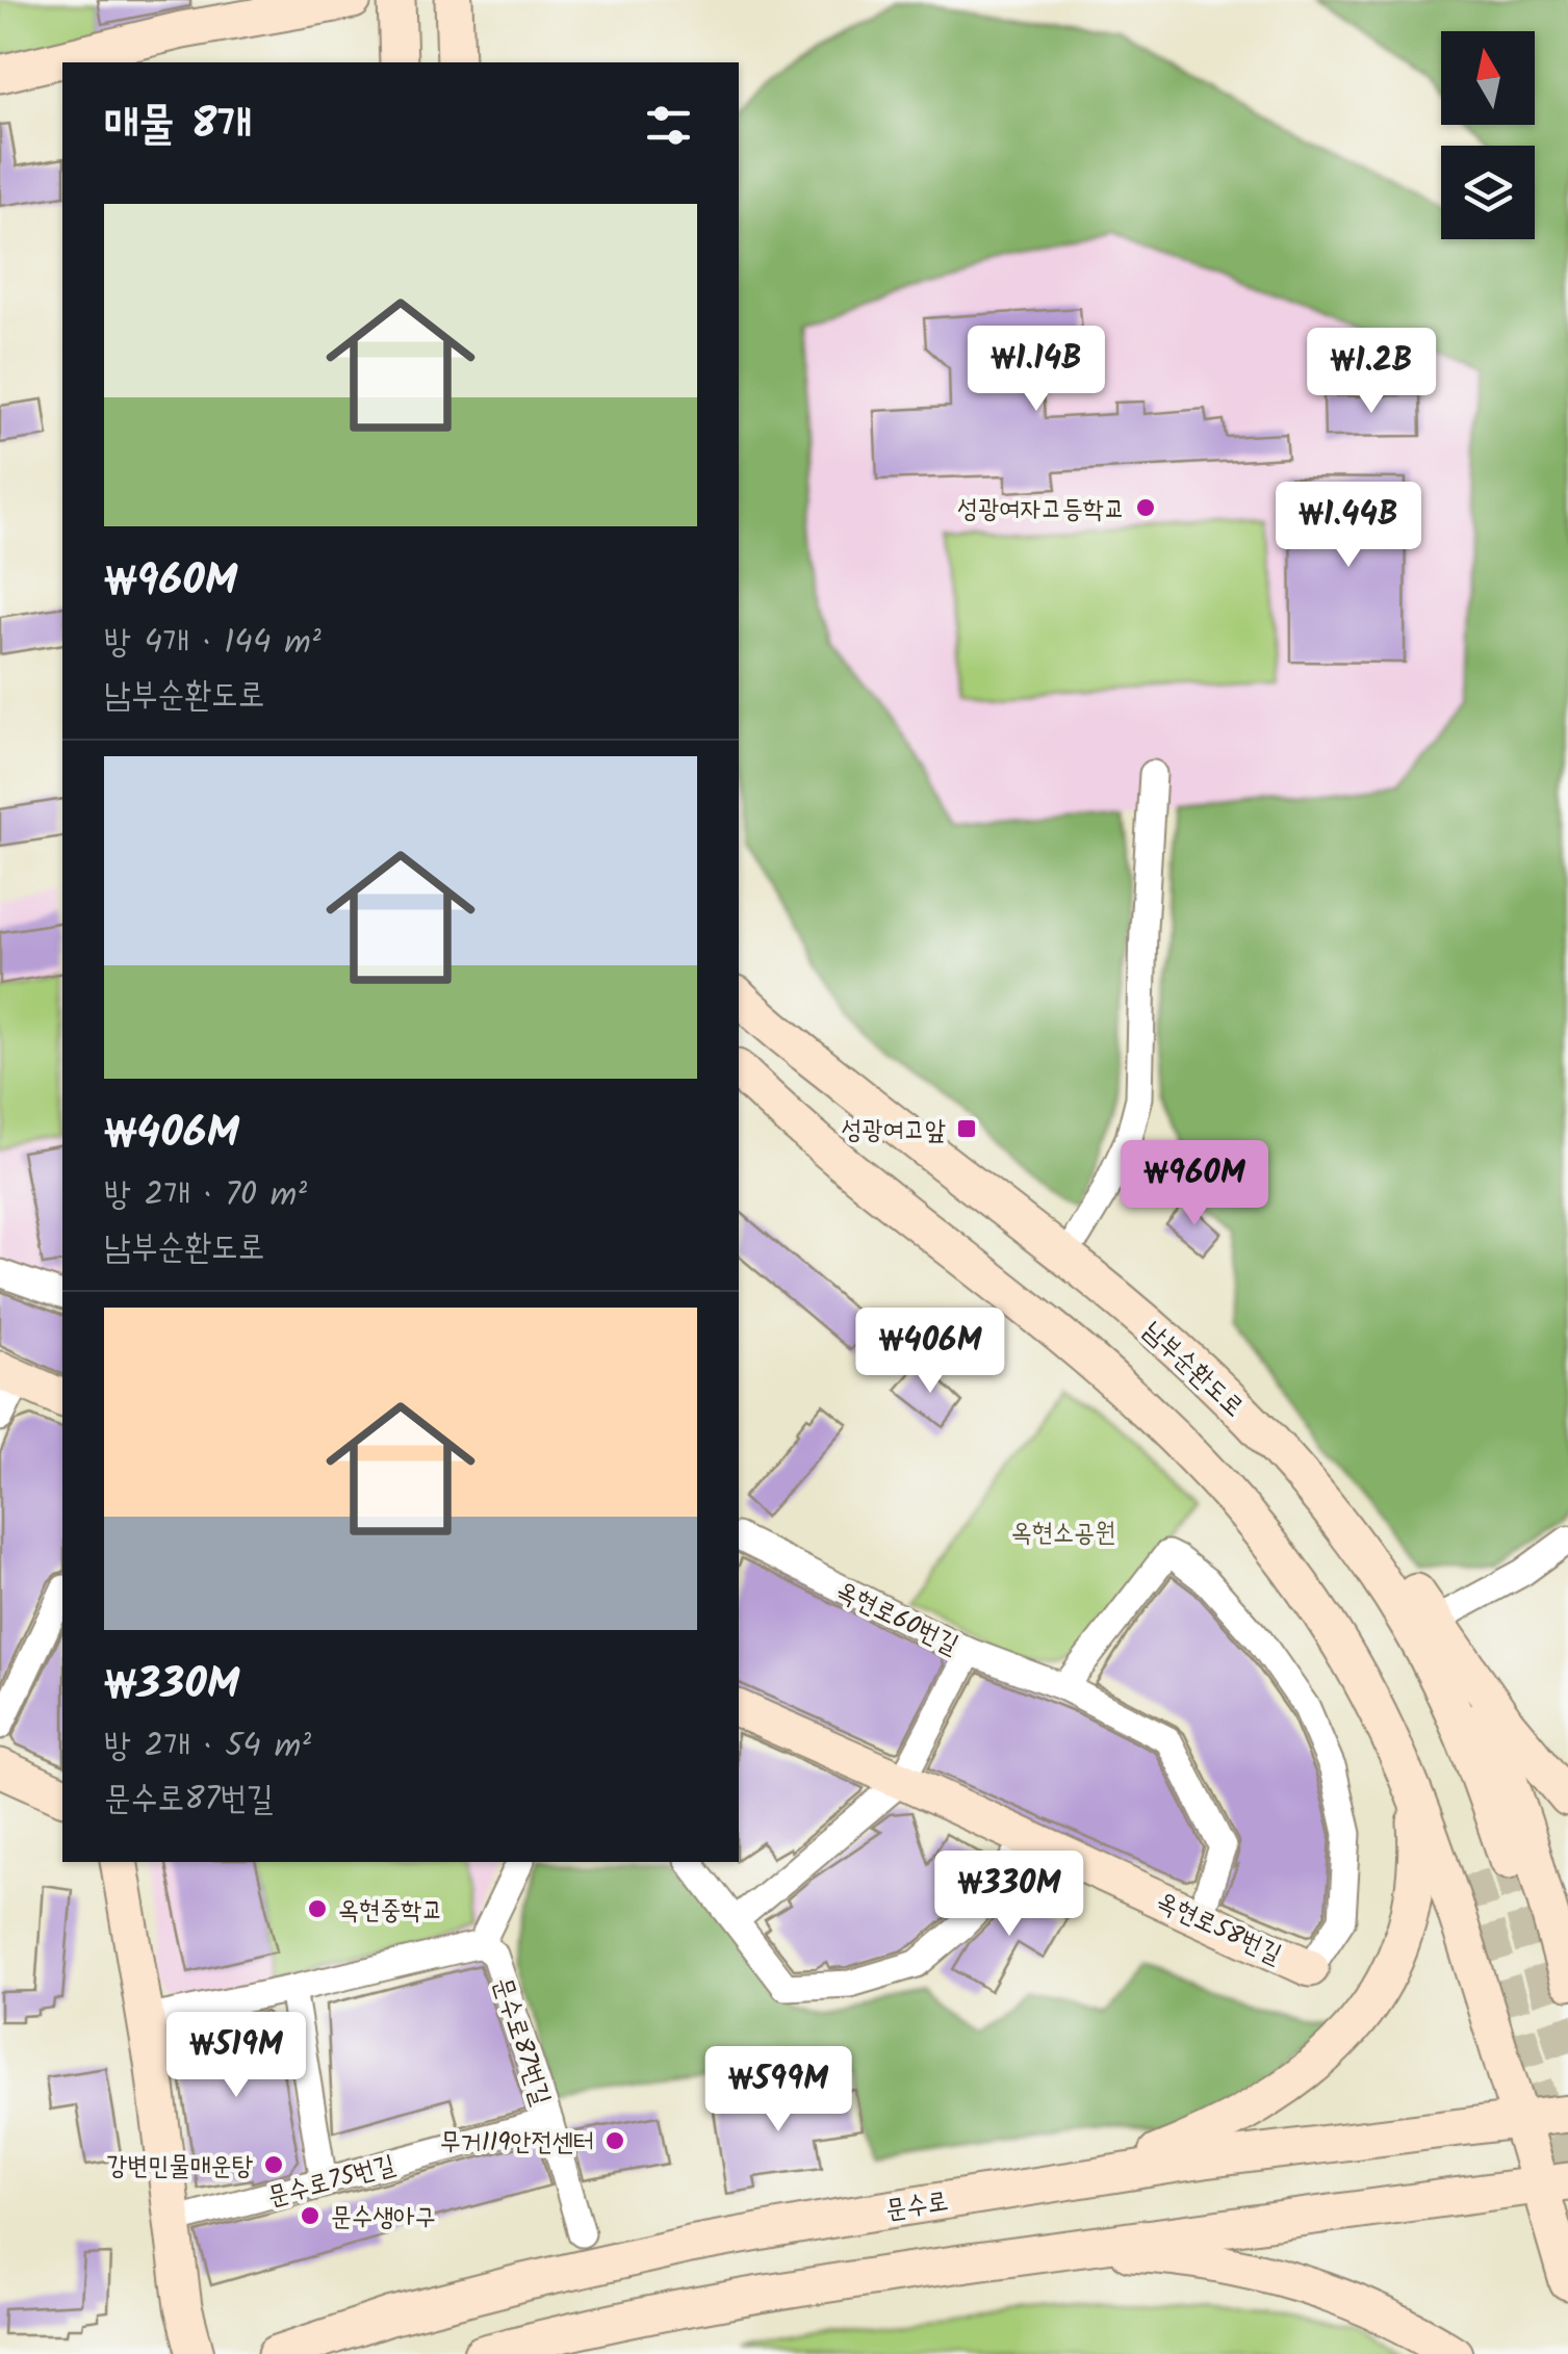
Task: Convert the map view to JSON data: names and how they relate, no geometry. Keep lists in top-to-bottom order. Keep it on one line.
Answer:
{"streets":{"main road":["남부순환도로","옥현로58번길","문수로"],"street":["옥현로60번길","문수로87번길","문수로75번길"]},"crossings":[["옥현로60번길","옥현로58번길"],["문수로87번길","문수로75번길"]],"parks":["옥현소공원"],"places":{"other":["성광여자고등학교","옥현중학교","무거119안전센터","강변민물매운탕","문수생아구"],"transit":["성광여고앞"]},"north":"top","page":{"heading":"매물 8개","list":[{"name":"₩960M","note":"방 4개 · 144 m² · 남부순환도로"},{"name":"₩406M","note":"방 2개 · 70 m² · 남부순환도로"},{"name":"₩330M","note":"방 2개 · 54 m² · 문수로87번길"}],"price":["₩1.14B","₩1.2B","₩1.44B","₩960M","₩406M","₩330M","₩519M","₩599M"]}}
